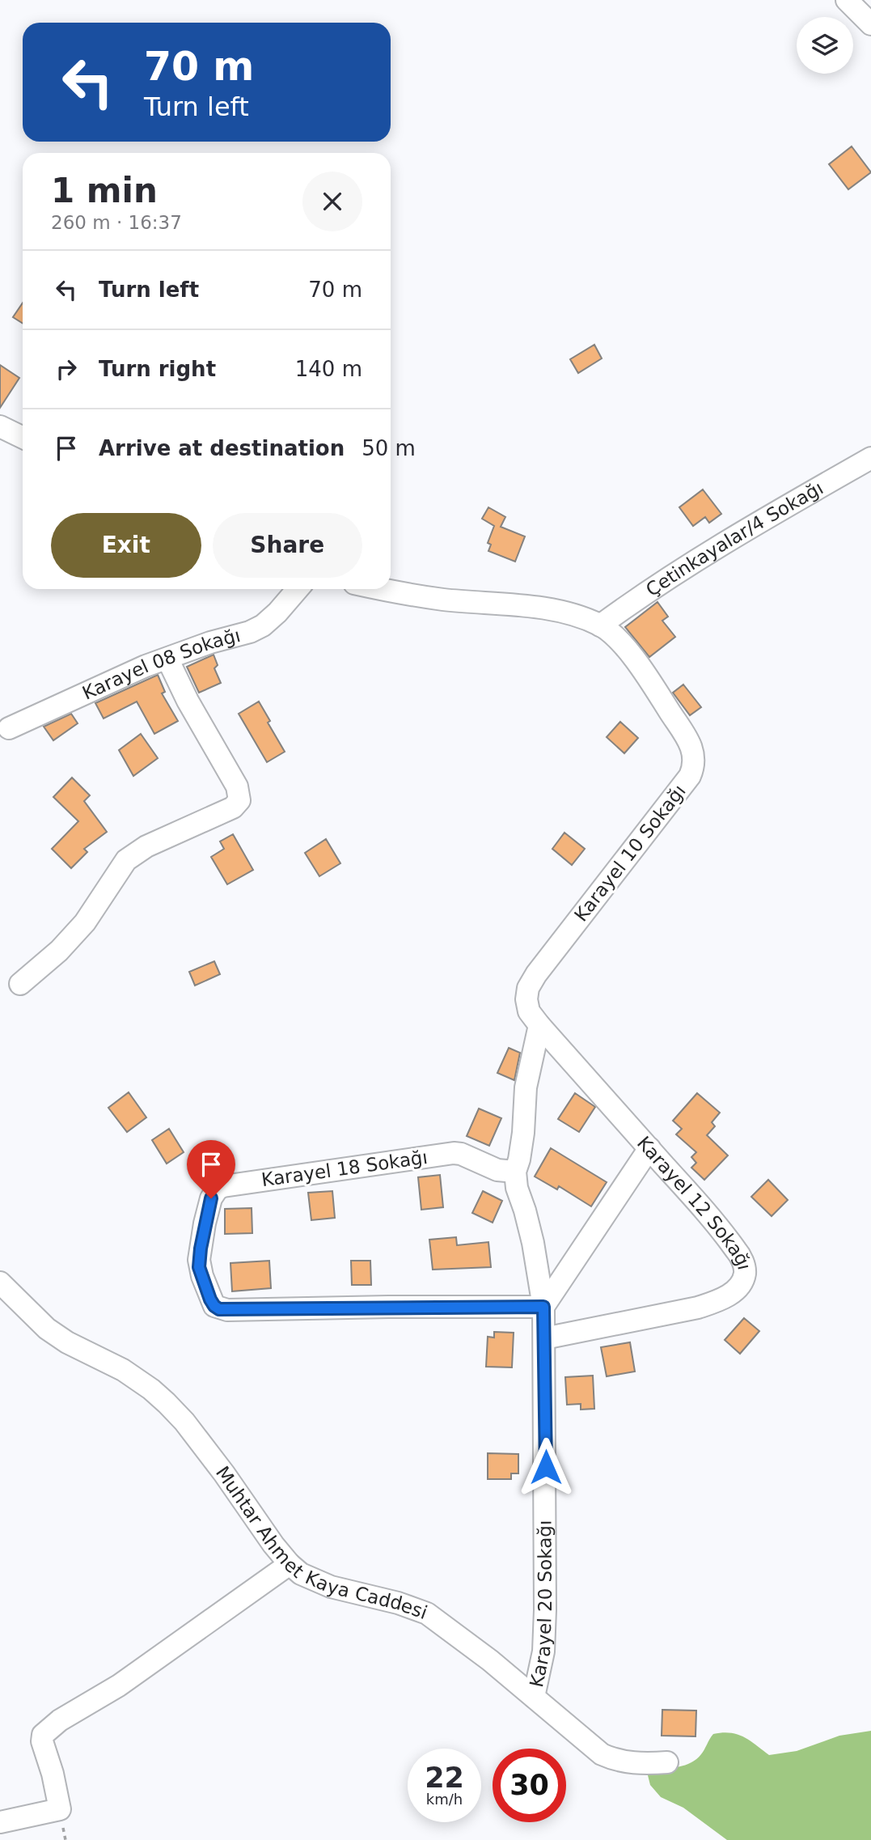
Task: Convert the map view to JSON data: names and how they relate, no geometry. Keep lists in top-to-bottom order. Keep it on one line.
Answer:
{"streets":{"street":["Çetinkayalar/4 Sokağı","Karayel 08 Sokağı","Karayel 10 Sokağı","Karayel 18 Sokağı","Karayel 12 Sokağı","Muhtar Ahmet Kaya Caddesi","Karayel 20 Sokağı"]},"crossings":[["Çetinkayalar/4 Sokağı","Karayel 10 Sokağı"],["Karayel 10 Sokağı","Karayel 12 Sokağı"],["Karayel 18 Sokağı","Karayel 20 Sokağı"],["Karayel 12 Sokağı","Karayel 20 Sokağı"],["Muhtar Ahmet Kaya Caddesi","Karayel 20 Sokağı"]],"page":{"turn":["70 m","Turn left"],"heading":["1 min","260 m · 16:37"],"list":[{"name":"Turn left","value":"70 m"},{"name":"Turn right","value":"140 m"},{"name":"Arrive at destination","value":"50 m"}],"buttons":["Exit","Share"],"speed":"22 km/h","limit":"30"}}
